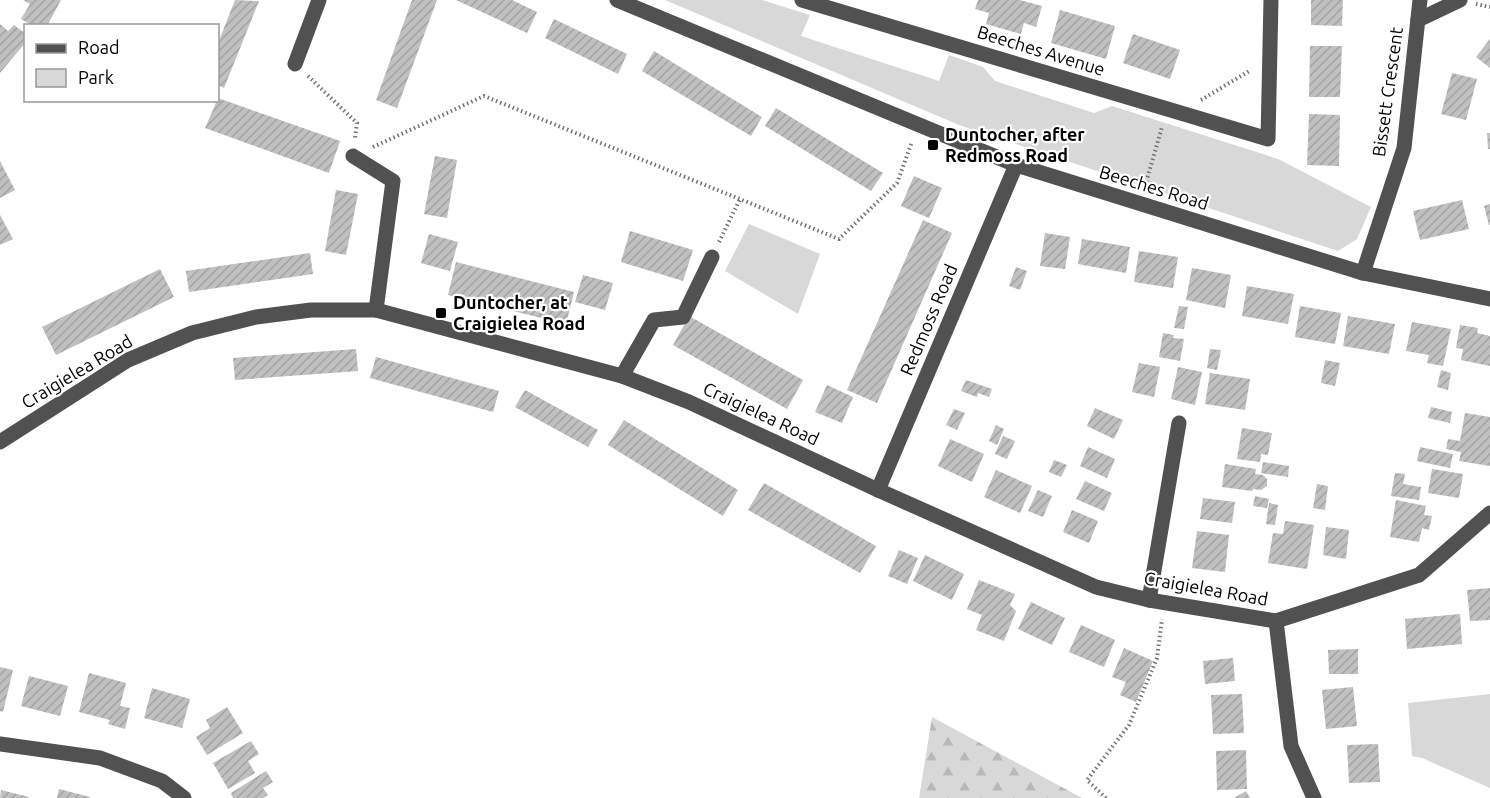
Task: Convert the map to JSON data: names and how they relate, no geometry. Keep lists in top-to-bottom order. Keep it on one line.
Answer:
{"streets":{"street":["Beeches Avenue","Bissett Crescent","Beeches Road","Redmoss Road","Craigielea Road"]},"crossings":[["Bissett Crescent","Beeches Road"],["Beeches Road","Redmoss Road"],["Redmoss Road","Craigielea Road"]],"places":{"transit":["Duntocher, after Redmoss Road","Duntocher, at Craigielea Road"]},"legend":["Road","Park"]}
